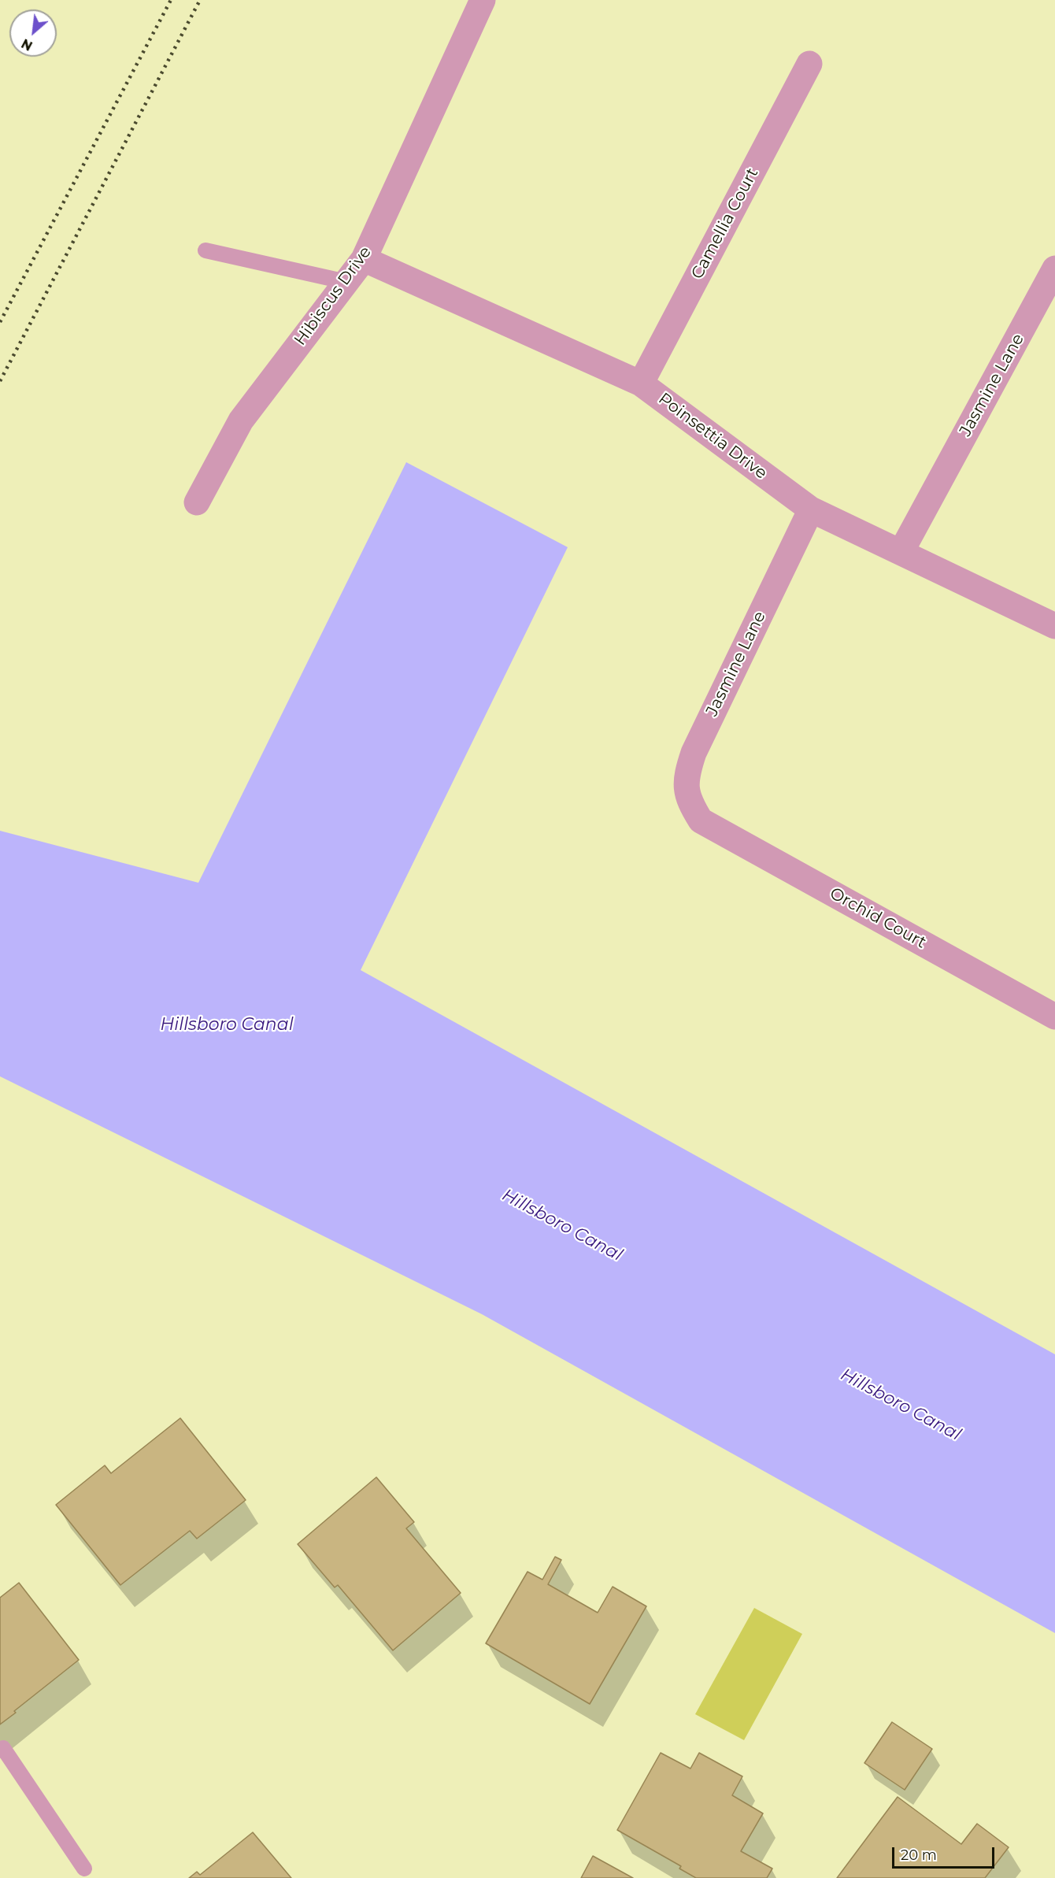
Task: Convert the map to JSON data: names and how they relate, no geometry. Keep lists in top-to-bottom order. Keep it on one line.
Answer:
{"streets":{"street":["Camellia Court","Hibiscus Drive","Jasmine Lane","Poinsettia Drive","Orchid Court"]},"crossings":[["Camellia Court","Poinsettia Drive"],["Hibiscus Drive","Poinsettia Drive"],["Jasmine Lane","Poinsettia Drive"],["Jasmine Lane","Orchid Court"]],"water":["Hillsboro Canal"],"scale_bar":"20 m","north":"bottom left"}
